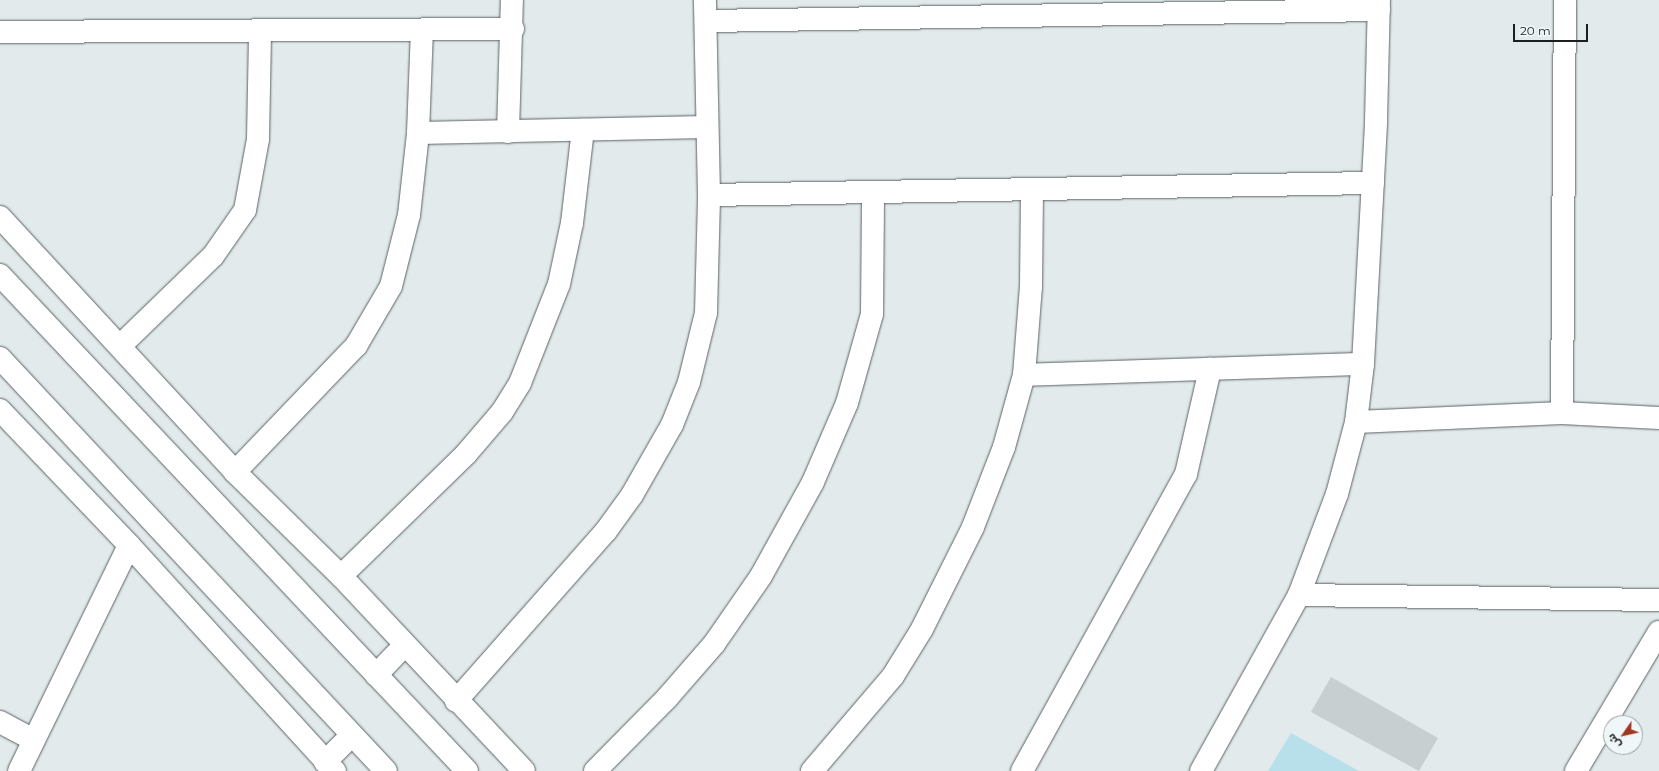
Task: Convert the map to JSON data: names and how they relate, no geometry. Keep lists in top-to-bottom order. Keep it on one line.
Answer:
{"scale_bar":"20 m","north":"bottom left"}
